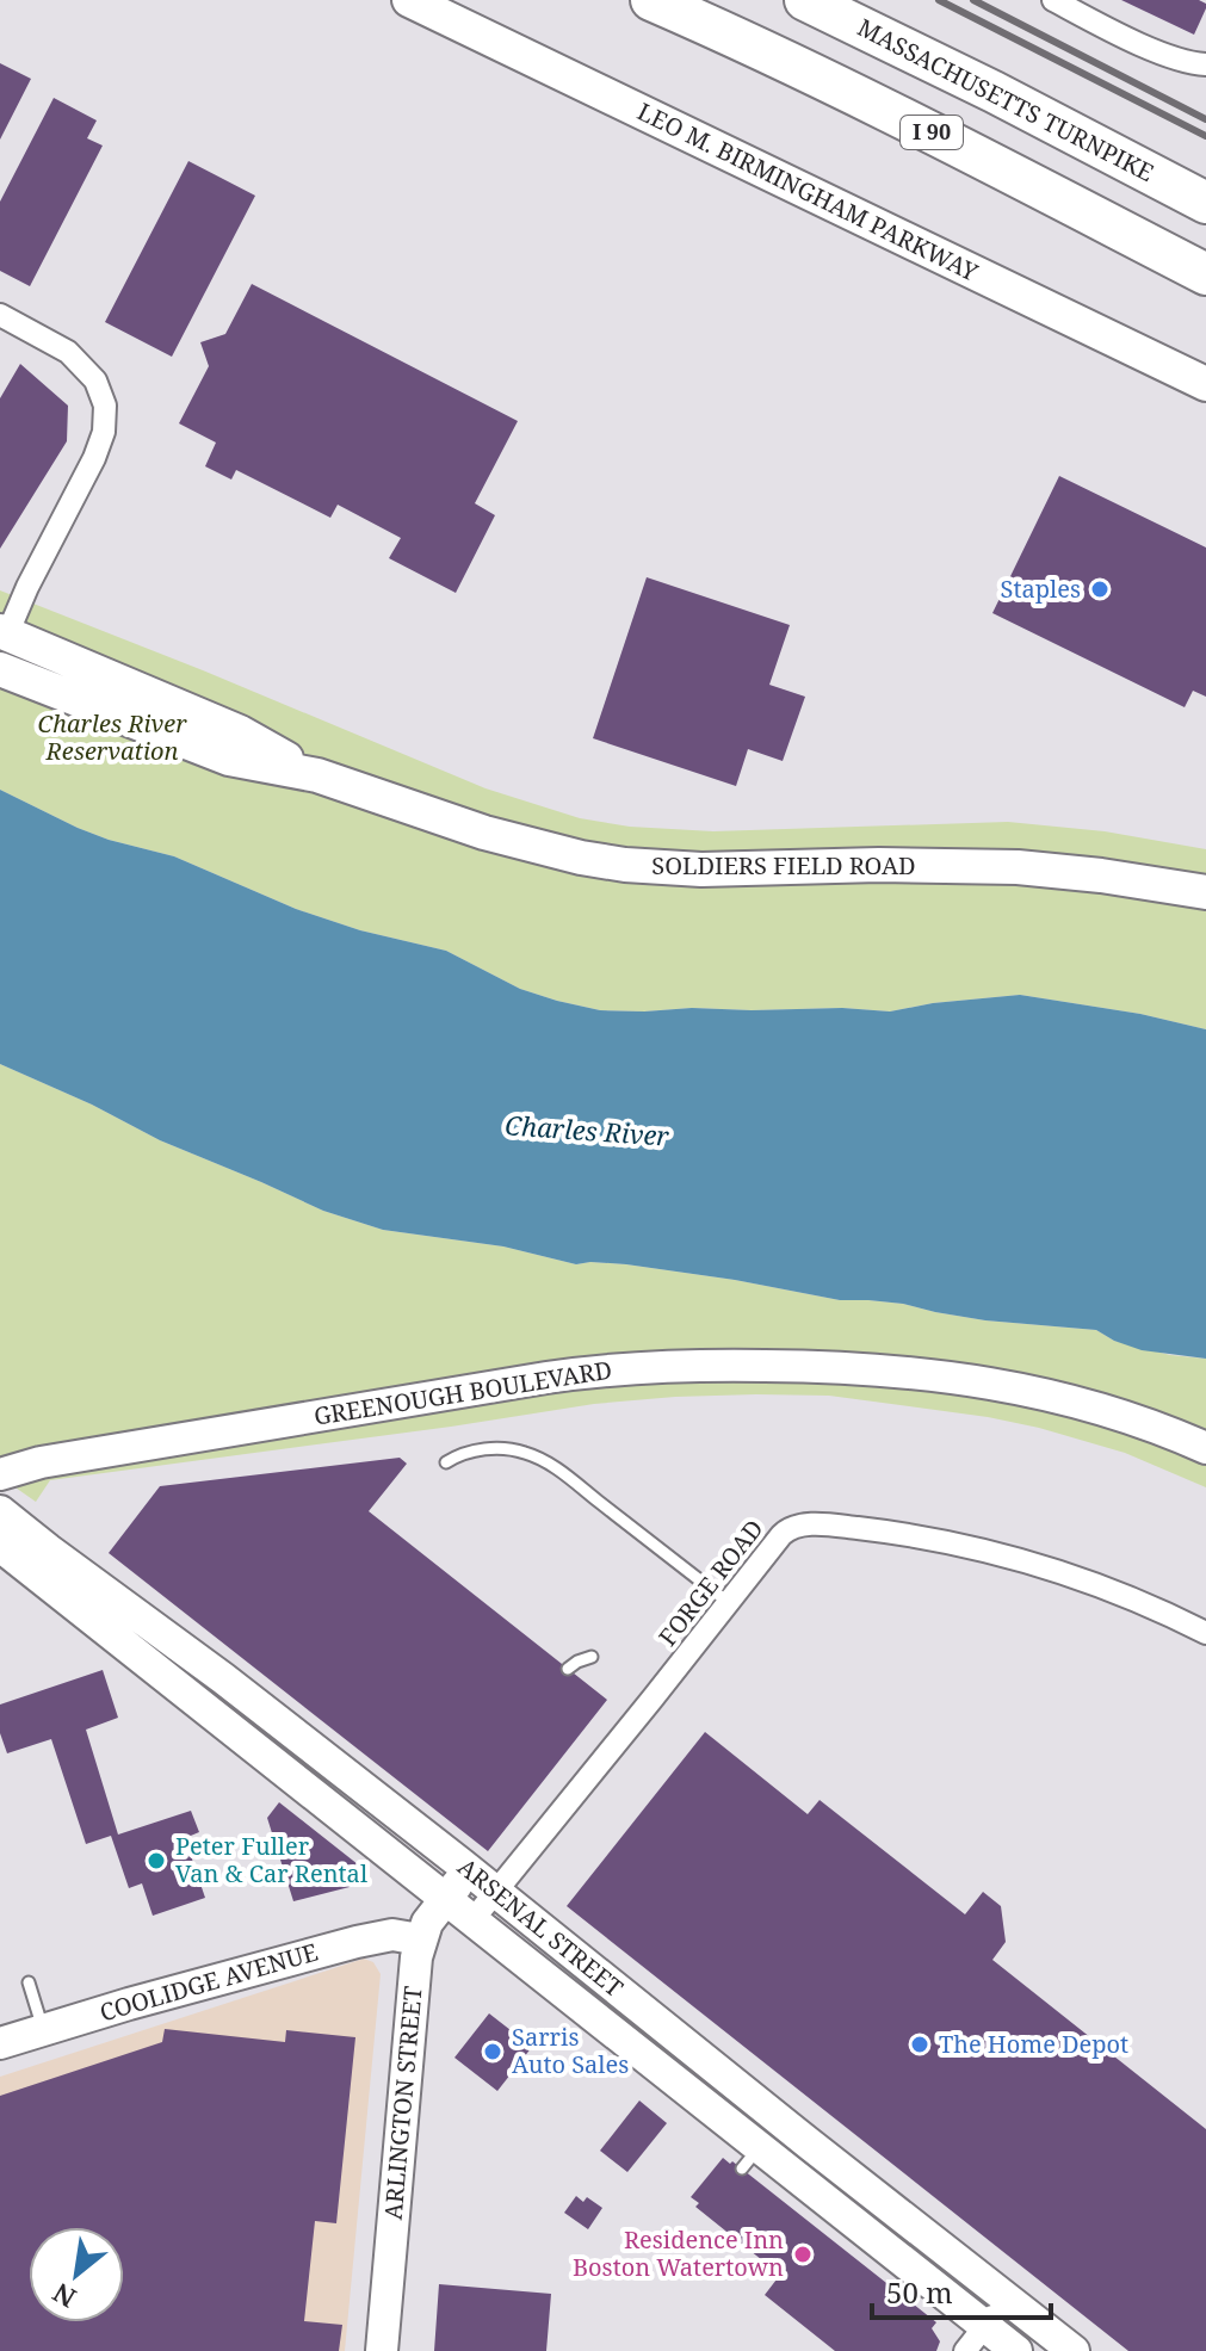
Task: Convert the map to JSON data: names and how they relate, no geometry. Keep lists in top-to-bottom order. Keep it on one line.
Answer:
{"streets":{"highway":["MASSACHUSETTS TURNPIKE","I 90"],"main road":["LEO M. BIRMINGHAM PARKWAY","SOLDIERS FIELD ROAD","GREENOUGH BOULEVARD","ARSENAL STREET","COOLIDGE AVENUE","ARLINGTON STREET"],"street":["FORGE ROAD"]},"crossings":[["FORGE ROAD","ARSENAL STREET"],["ARSENAL STREET","ARLINGTON STREET"],["COOLIDGE AVENUE","ARLINGTON STREET"]],"water":["Charles River"],"parks":["Charles River Reservation"],"places":["Staples","Peter Fuller Van & Car Rental","The Home Depot","Sarris Auto Sales","Residence Inn Boston Watertown"],"scale_bar":"50 m","north":"bottom left"}
